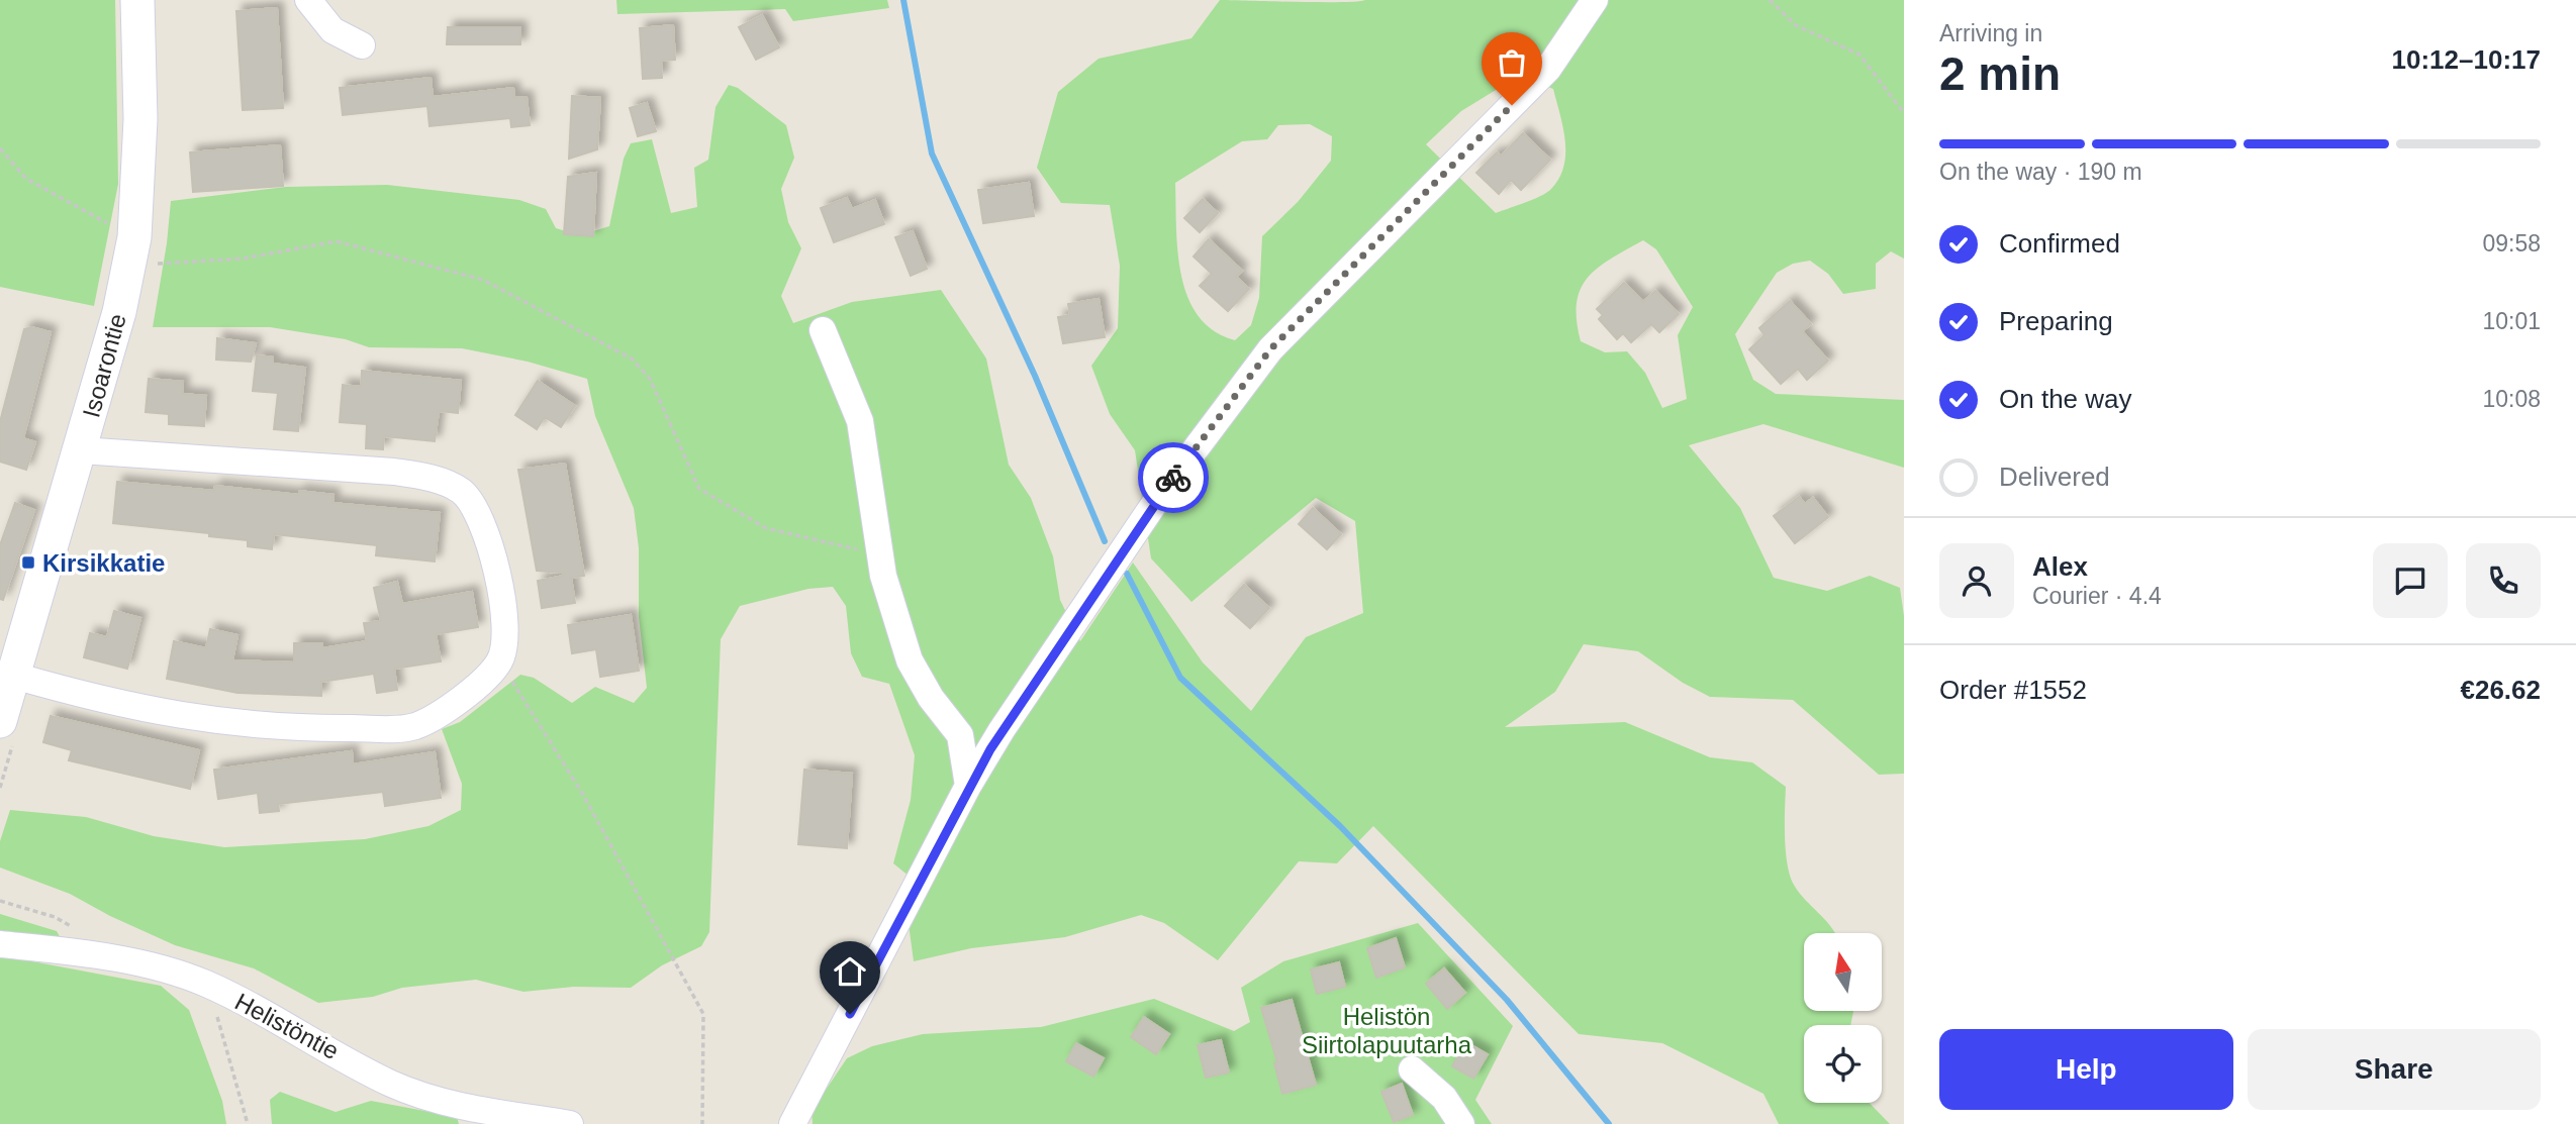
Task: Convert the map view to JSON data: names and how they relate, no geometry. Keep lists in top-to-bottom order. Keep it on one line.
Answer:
{"streets":{"street":["Isoarontie","Helistöntie"]},"parks":["Helistön Siirtolapuutarha"],"places":{"transit":["Kirsikkatie"]},"north":"top","page":{"heading":["2 min","Arriving in","10:12–10:17"],"panel":["Alex","Courier · 4.4","Order #1552","€26.62"],"bar":"On the way · 190 m","list":[["Confirmed","09:58"],["Preparing","10:01"],["On the way","10:08"],"Delivered"],"buttons":["Help","Share"]}}
